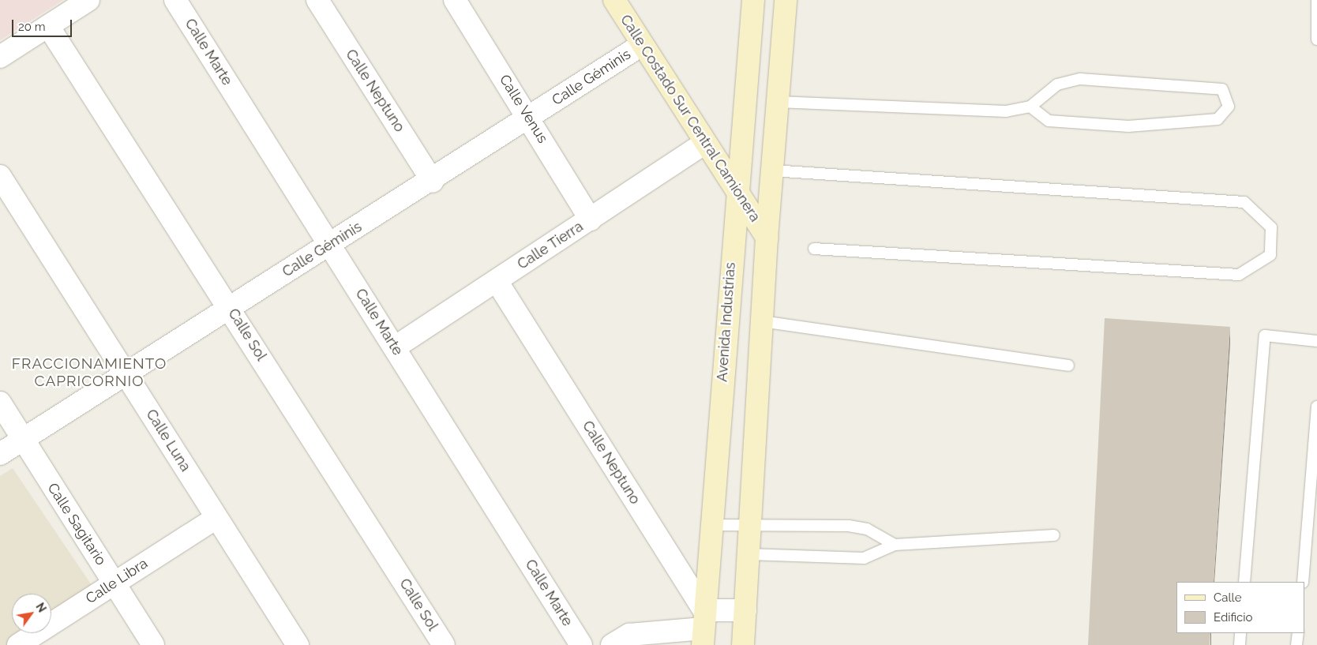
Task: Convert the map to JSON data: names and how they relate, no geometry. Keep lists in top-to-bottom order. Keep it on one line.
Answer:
{"streets":{"main road":["Calle Costado Sur Central Camionera","Avenida Industrias"],"street":["Calle Marte","Calle Géminis","Calle Neptuno","Calle Venus","Calle Tierra","Calle Sol","Calle Luna","Calle Sagitario","Calle Libra"]},"crossings":[["Calle Marte","Calle Géminis"],["Calle Marte","Calle Tierra"],["Calle Géminis","Calle Neptuno"],["Calle Géminis","Calle Venus"],["Calle Géminis","Calle Costado Sur Central Camionera"],["Calle Géminis","Calle Sol"],["Calle Géminis","Calle Luna"],["Calle Géminis","Calle Sagitario"],["Calle Neptuno","Calle Tierra"],["Calle Neptuno","Avenida Industrias"],["Calle Venus","Calle Tierra"],["Calle Costado Sur Central Camionera","Calle Tierra"],["Calle Costado Sur Central Camionera","Avenida Industrias"],["Calle Luna","Calle Libra"],["Calle Sagitario","Calle Libra"]],"districts":["FRACCIONAMIENTO CAPRICORNIO"],"legend":["Calle","Edificio"],"scale_bar":"20 m","north":"top right"}
